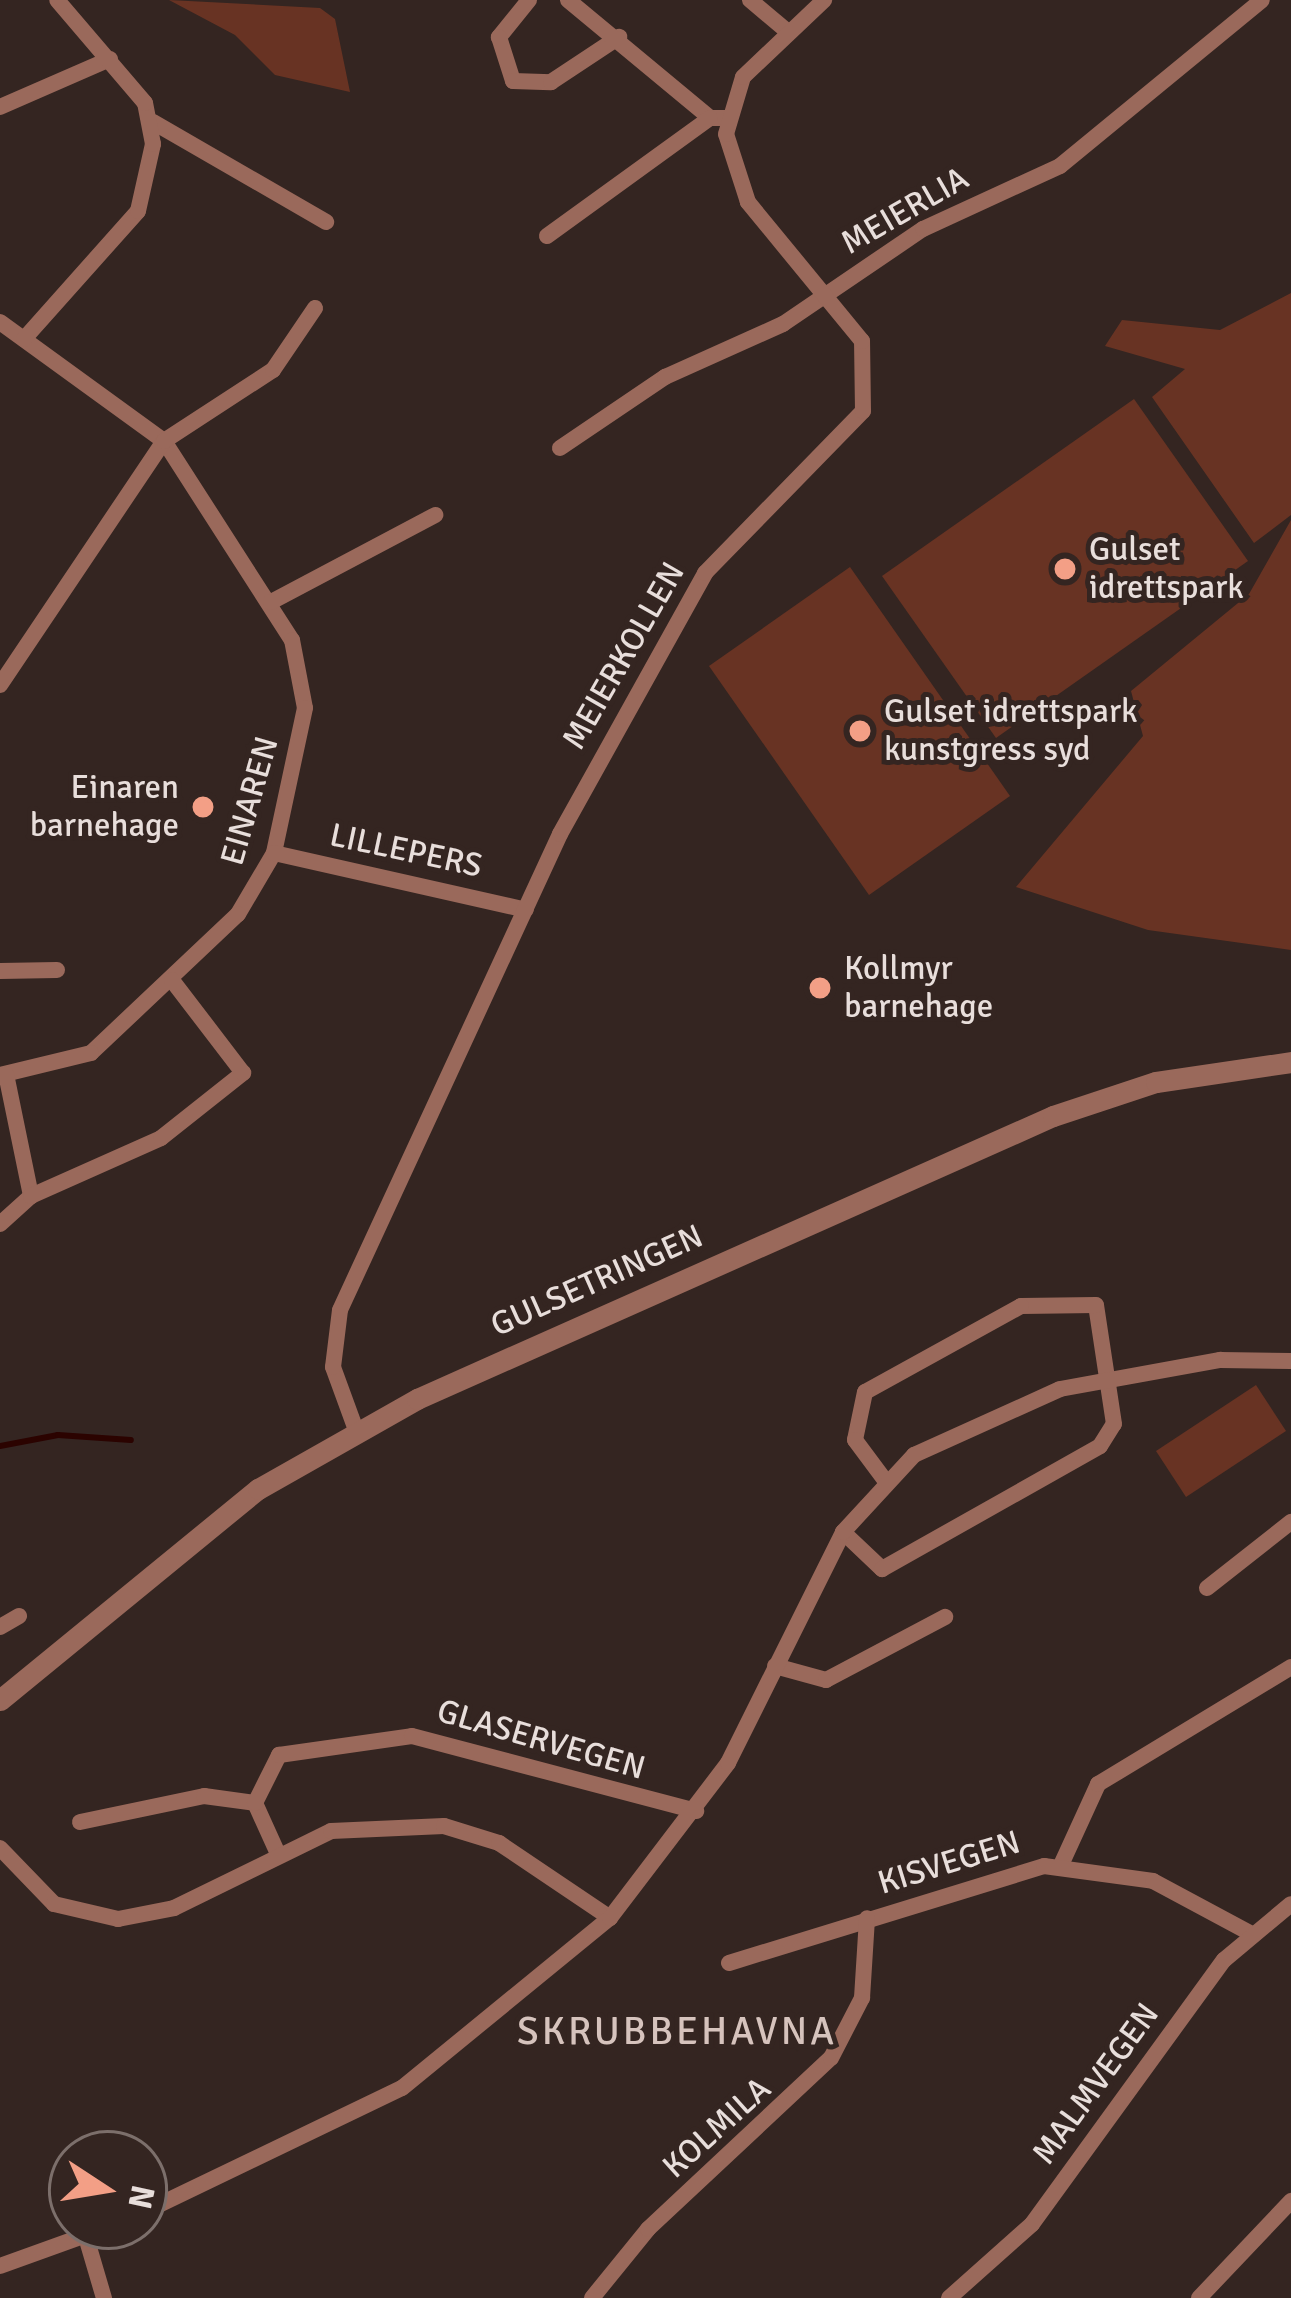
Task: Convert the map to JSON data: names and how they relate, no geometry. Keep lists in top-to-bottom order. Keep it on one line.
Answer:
{"streets":{"street":["MEIERLIA","MEIERKOLLEN","EINAREN","LILLEPERS","GULSETRINGEN","GLASERVEGEN","KISVEGEN","MALMVEGEN","KOLMILA"]},"crossings":[["MEIERLIA","MEIERKOLLEN"],["MEIERKOLLEN","LILLEPERS"],["MEIERKOLLEN","GULSETRINGEN"],["EINAREN","LILLEPERS"],["KISVEGEN","MALMVEGEN"],["KISVEGEN","KOLMILA"]],"districts":["SKRUBBEHAVNA"],"places":["Gulset idrettspark","Gulset idrettspark kunstgress syd","Einaren barnehage","Kollmyr barnehage"],"north":"right"}
